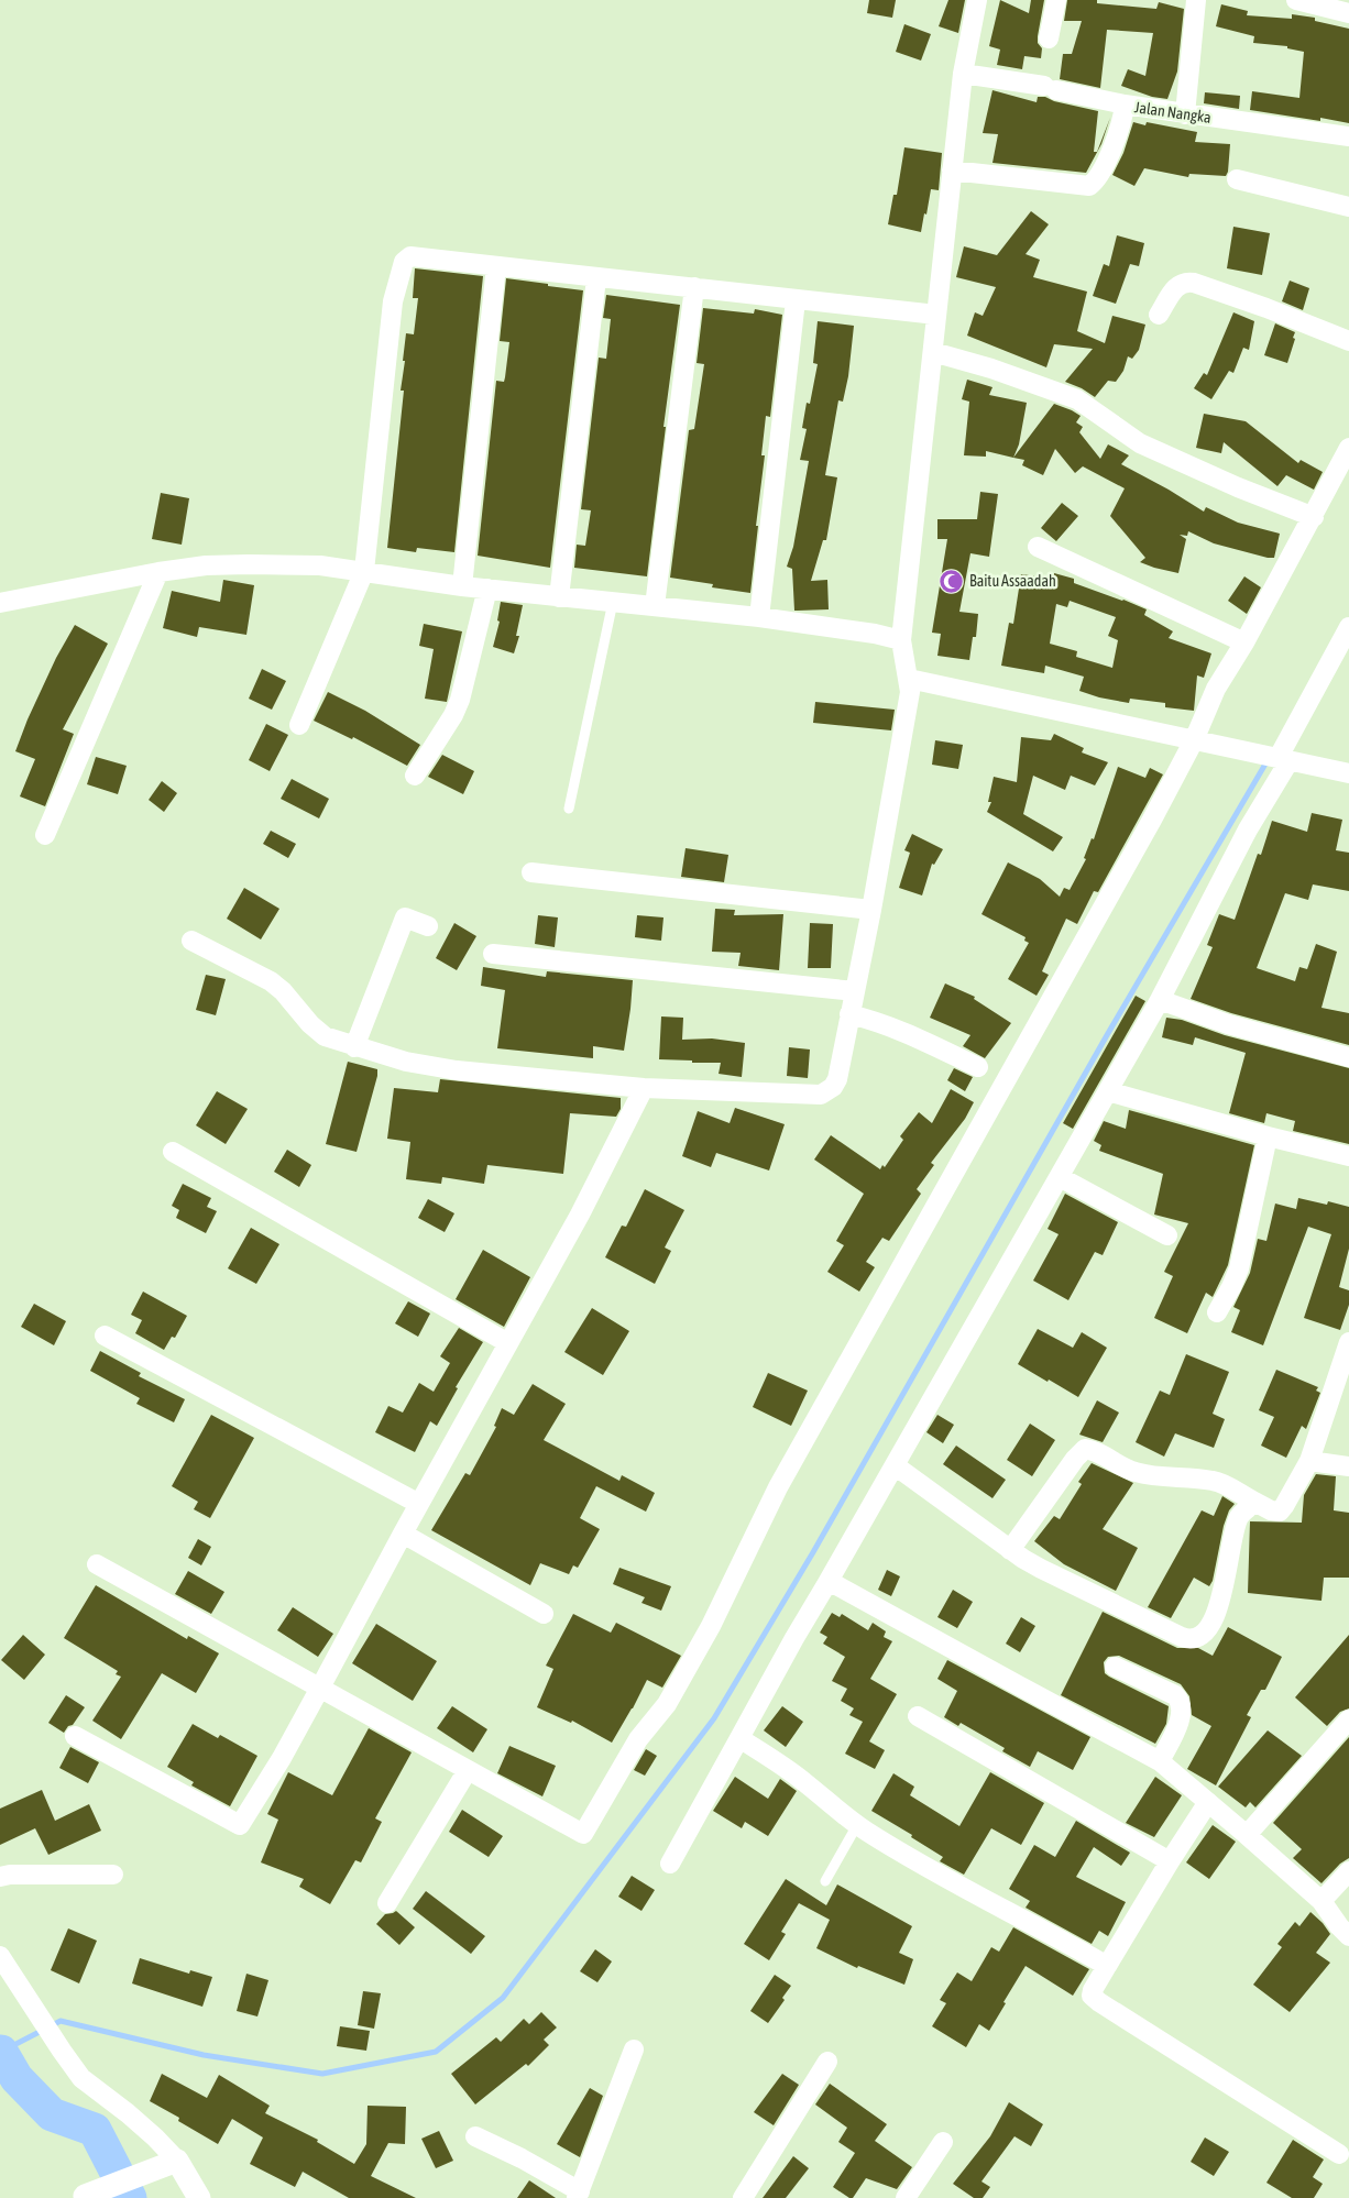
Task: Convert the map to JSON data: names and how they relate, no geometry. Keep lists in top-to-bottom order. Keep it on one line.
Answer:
{"streets":{"street":["Jalan Nangka"]},"places":{"mosque":["Baitu Assaadah"]}}
